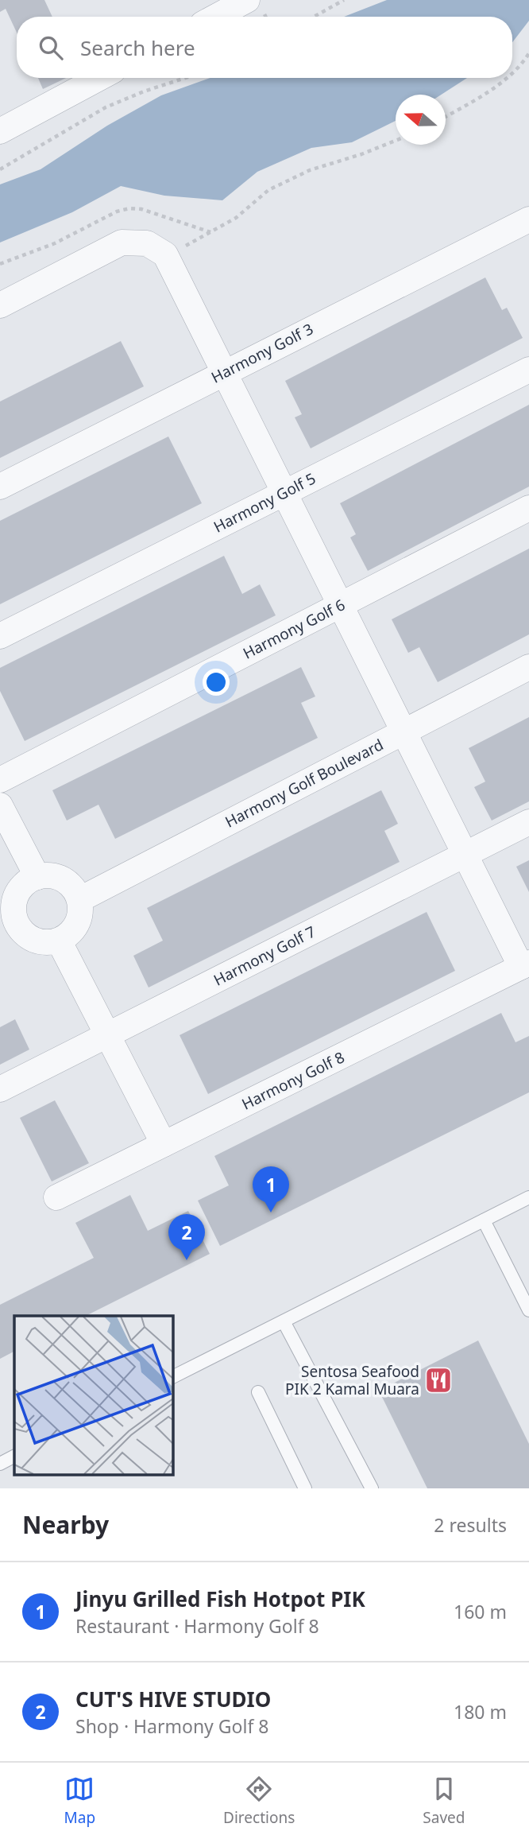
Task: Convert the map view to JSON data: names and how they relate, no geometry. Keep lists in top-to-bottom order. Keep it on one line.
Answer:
{"streets":{"street":["Harmony Golf 3","Harmony Golf 5","Harmony Golf 6","Harmony Golf Boulevard","Harmony Golf 7","Harmony Golf 8"]},"places":{"restaurant":["Sentosa Seafood PIK 2 Kamal Muara"]},"north":"left","page":{"search":"Search here","pins":["1","2"],"heading":["Nearby","2 results"],"list":[{"mark":"1","name":"Jinyu Grilled Fish Hotpot PIK","note":"Restaurant · Harmony Golf 8","value":"160 m"},{"mark":"2","name":"CUT'S HIVE STUDIO","note":"Shop · Harmony Golf 8","value":"180 m"}],"nav":["Map","Directions","Saved"]}}
